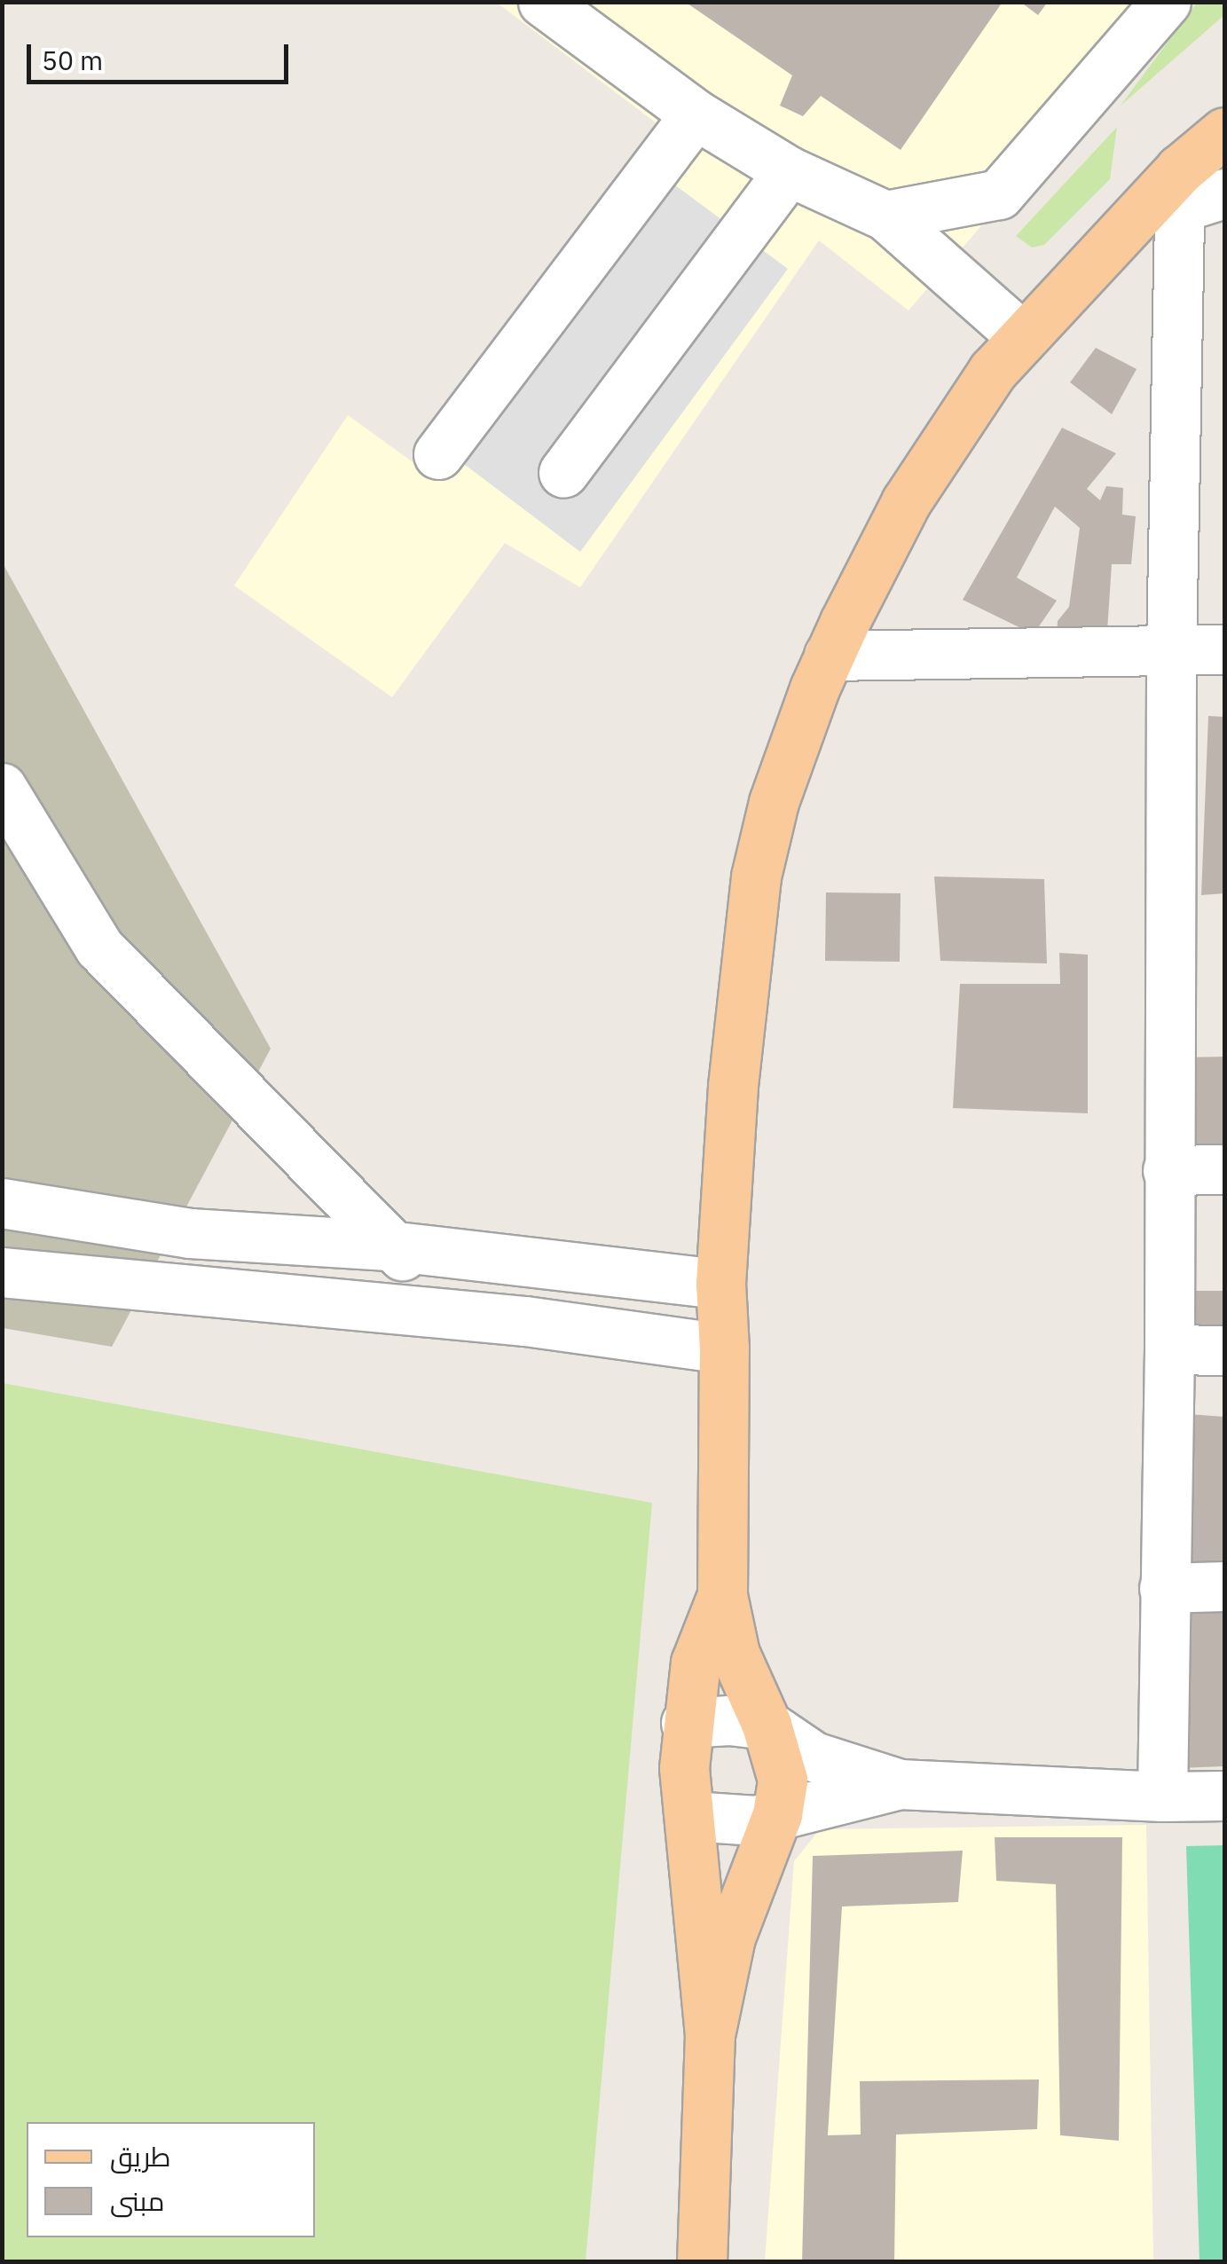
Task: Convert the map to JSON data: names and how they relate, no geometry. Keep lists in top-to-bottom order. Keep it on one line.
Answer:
{"legend":["طريق","مبنى"],"scale_bar":"50 m"}
